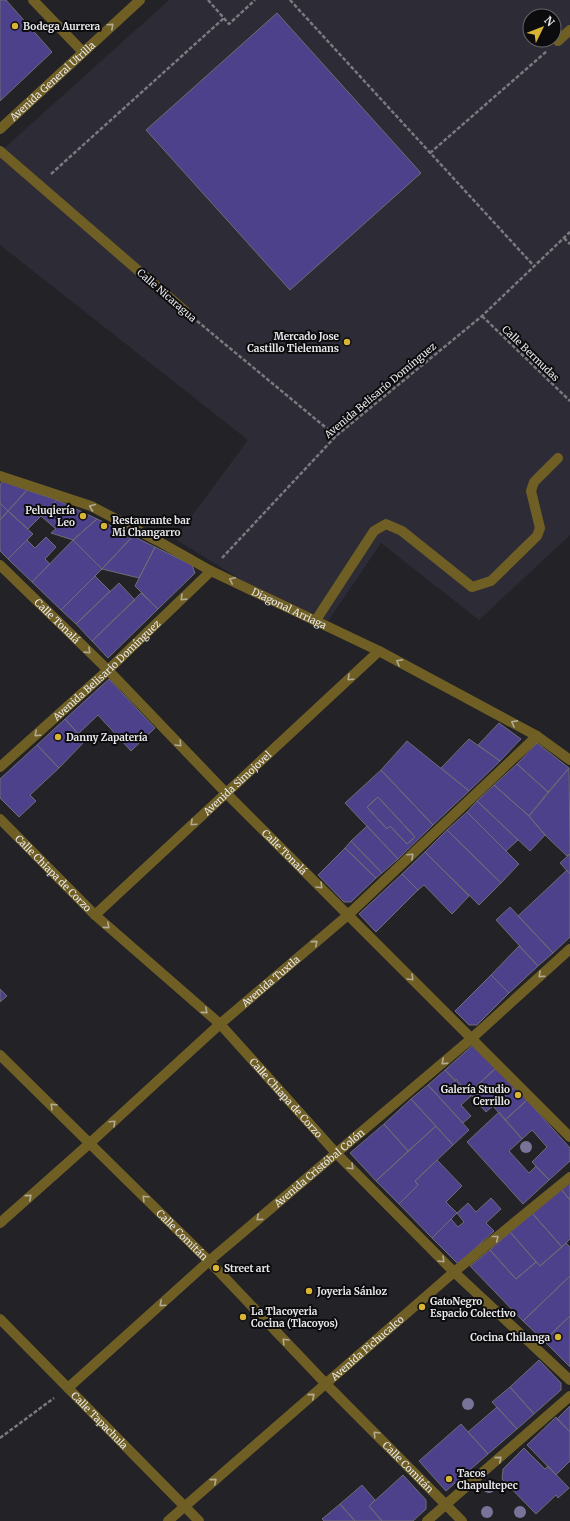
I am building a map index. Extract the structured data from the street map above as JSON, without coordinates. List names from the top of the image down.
{
  "streets": {
    "street": [
      "Avenida General Utrilla",
      "Calle Nicaragua",
      "Diagonal Arriaga",
      "Calle Tonalá",
      "Avenida Belisario Domínguez",
      "Avenida Simojovel",
      "Calle Chiapa de Corzo",
      "Avenida Tuxtla",
      "Avenida Cristóbal Colón",
      "Calle Comitán",
      "Avenida Pichucalco",
      "Calle Tapachula"
    ],
    "path": ["Calle Bermudas", "Avenida Belisarío Domínguez"]
  },
  "crossings": [
    ["Calle Nicaragua", "Avenida Belisarío Domínguez"],
    ["Calle Bermudas", "Avenida Belisarío Domínguez"],
    ["Avenida Belisarío Domínguez", "Diagonal Arriaga"],
    ["Avenida Belisarío Domínguez", "Avenida Belisario Domínguez"],
    ["Diagonal Arriaga", "Avenida Belisario Domínguez"],
    ["Diagonal Arriaga", "Avenida Simojovel"],
    ["Diagonal Arriaga", "Avenida Tuxtla"],
    ["Calle Tonalá", "Avenida Belisario Domínguez"],
    ["Calle Tonalá", "Avenida Simojovel"],
    ["Calle Tonalá", "Avenida Tuxtla"],
    ["Calle Tonalá", "Avenida Cristóbal Colón"],
    ["Avenida Simojovel", "Calle Chiapa de Corzo"],
    ["Calle Chiapa de Corzo", "Avenida Tuxtla"],
    ["Calle Chiapa de Corzo", "Avenida Cristóbal Colón"],
    ["Calle Chiapa de Corzo", "Avenida Pichucalco"],
    ["Avenida Tuxtla", "Calle Comitán"],
    ["Avenida Cristóbal Colón", "Calle Comitán"],
    ["Avenida Cristóbal Colón", "Calle Tapachula"],
    ["Calle Comitán", "Avenida Pichucalco"],
    ["Avenida Pichucalco", "Calle Tapachula"]
  ],
  "one_way": [
    "Avenida General Utrilla",
    "Diagonal Arriaga",
    "Calle Tonalá",
    "Avenida Belisario Domínguez",
    "Avenida Simojovel",
    "Calle Chiapa de Corzo",
    "Avenida Tuxtla",
    "Avenida Cristóbal Colón",
    "Calle Comitán",
    "Avenida Pichucalco"
  ],
  "places": [
    "Bodega Aurrera",
    "Mercado Jose Castillo Tielemans",
    "Peluqiería Leo",
    "Restaurante bar Mi Changarro",
    "Danny Zapatería",
    "Galería Studio Cerrillo",
    "Street art",
    "Joyeria Sánloz",
    "GatoNegro Espacio Colectivo",
    "La Tlacoyeria Cocina (Tlacoyos)",
    "Cocina Chilanga",
    "Tacos Chapultepec"
  ],
  "north": "top right"
}
